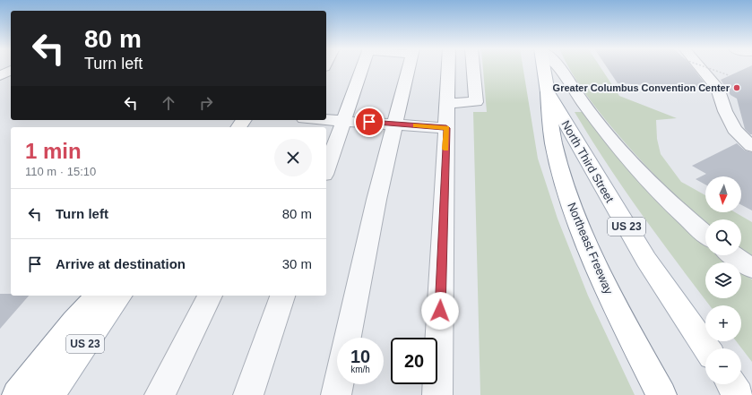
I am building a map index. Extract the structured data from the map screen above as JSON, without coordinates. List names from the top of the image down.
{
  "streets": {
    "main road": ["North Third Street", "US 23", "Northeast Freeway"]
  },
  "crossings": [
    ["North Third Street", "Northeast Freeway"]
  ],
  "places": ["Greater Columbus Convention Center"],
  "north": "bottom",
  "page": {
    "turn": ["80 m", "Turn left"],
    "heading": ["1 min", "110 m · 15:10"],
    "map_buttons": ["+", "−"],
    "list": [
      {
        "name": "Turn left",
        "value": "80 m"
      },
      {
        "name": "Arrive at destination",
        "value": "30 m"
      }
    ],
    "speed": "10 km/h",
    "limit": "20"
  }
}
